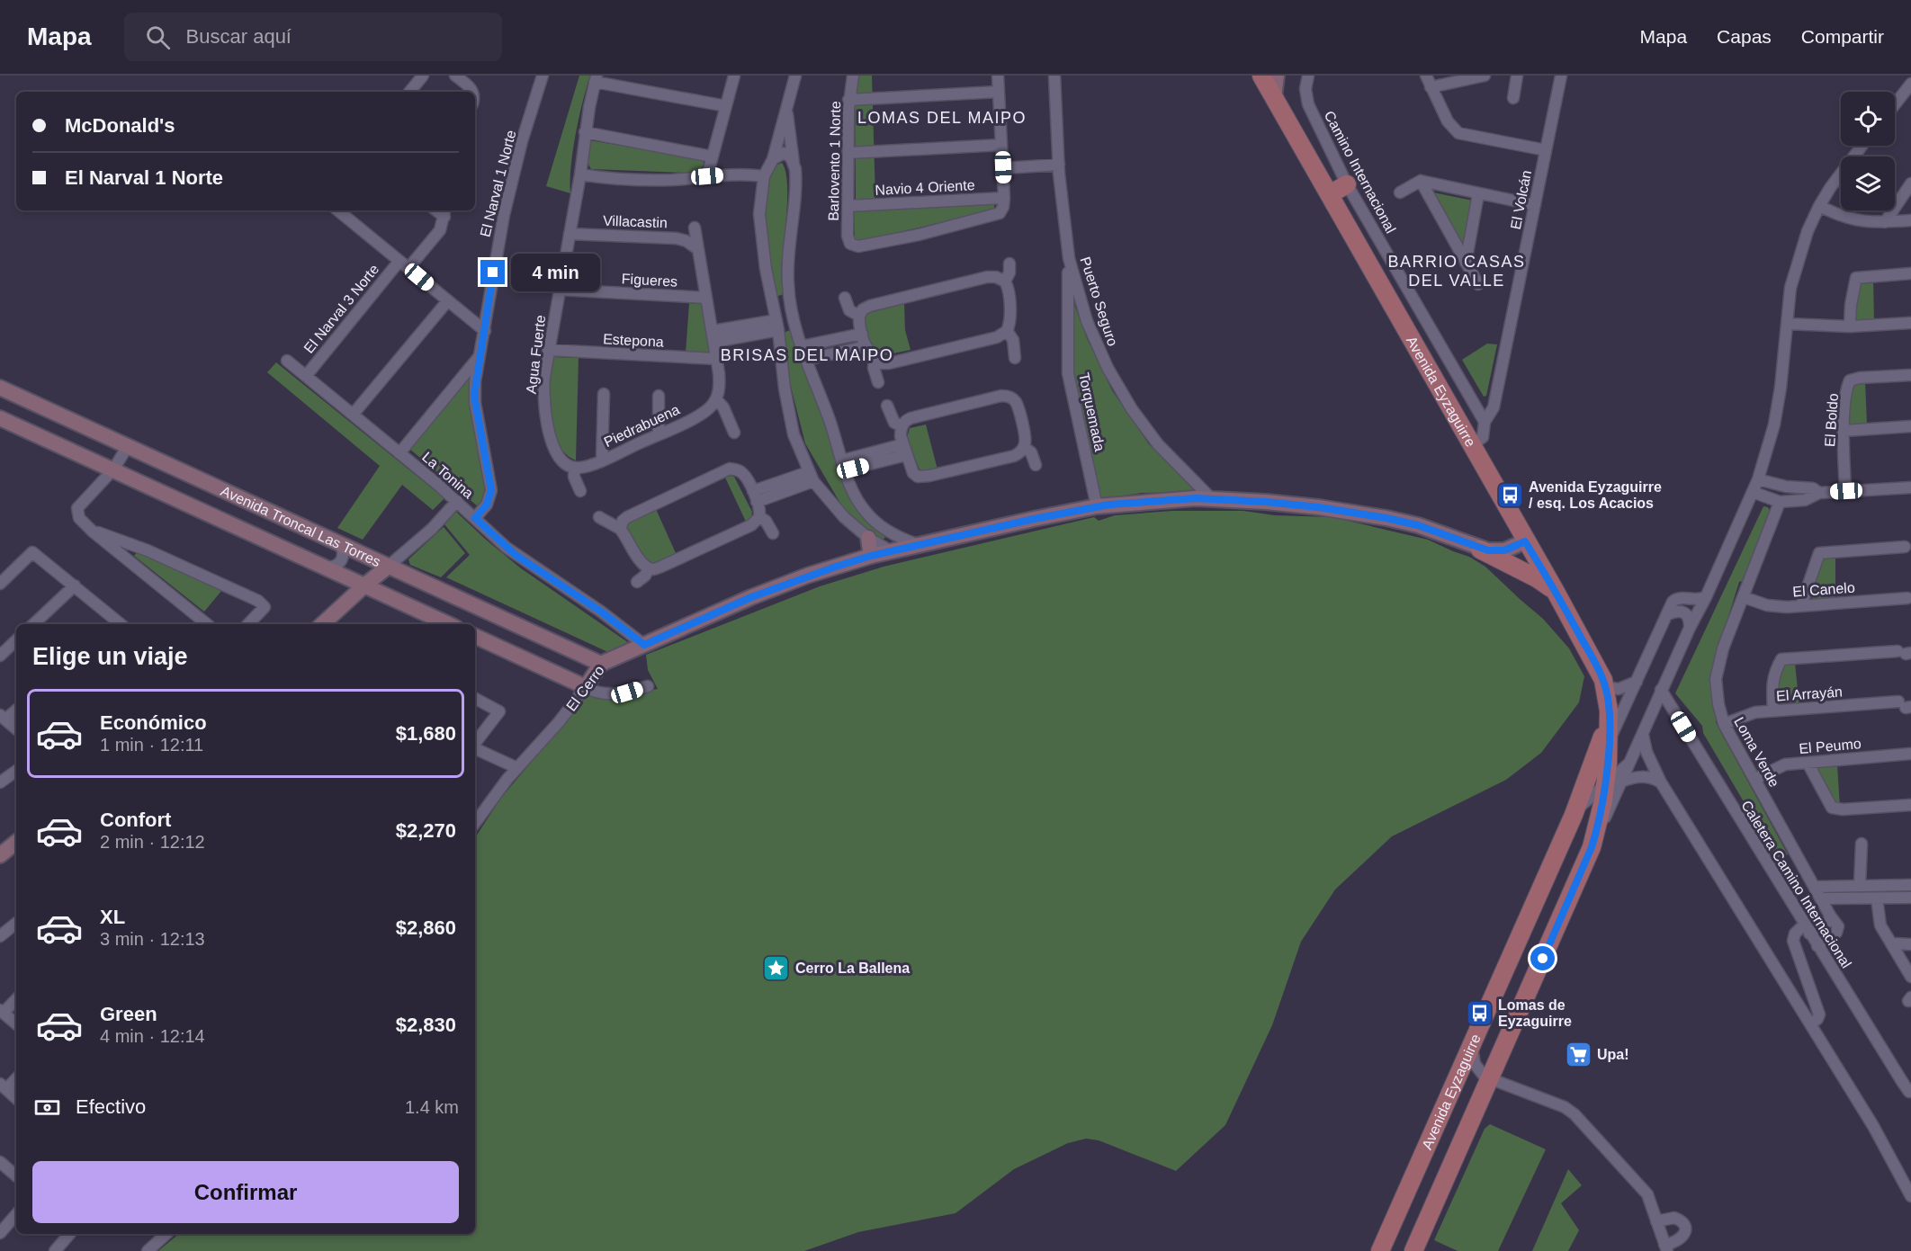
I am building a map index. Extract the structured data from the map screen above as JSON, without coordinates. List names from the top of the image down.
{
  "streets": {
    "main road": ["Avenida Eyzaguirre"],
    "street": [
      "Barlovento 1 Norte",
      "Camino Internacional",
      "El Narval 1 Norte",
      "Navio 4 Oriente",
      "El Volcán",
      "Villacastin",
      "Figueres",
      "Puerto Seguro",
      "El Narval 3 Norte",
      "Estepona",
      "Agua Fuerte",
      "Torquemada",
      "El Boldo",
      "Piedrabuena",
      "La Tonina",
      "Avenida Troncal Las Torres",
      "El Canelo",
      "El Cerro",
      "El Arrayán",
      "El Peumo",
      "Loma Verde",
      "Caletera Camino Internacional"
    ]
  },
  "crossings": [
    ["Barlovento 1 Norte", "Navio 4 Oriente"],
    ["Camino Internacional", "El Volcán"],
    ["El Narval 1 Norte", "La Tonina"],
    ["Villacastin", "Agua Fuerte"],
    ["Figueres", "Agua Fuerte"],
    ["Puerto Seguro", "Torquemada"],
    ["Puerto Seguro", "El Cerro"],
    ["El Narval 3 Norte", "La Tonina"],
    ["Estepona", "Agua Fuerte"],
    ["Agua Fuerte", "Piedrabuena"],
    ["Avenida Eyzaguirre", "El Cerro"],
    ["Avenida Eyzaguirre", "Caletera Camino Internacional"],
    ["Torquemada", "El Cerro"],
    ["La Tonina", "El Cerro"],
    ["Avenida Troncal Las Torres", "El Cerro"],
    ["El Canelo", "Loma Verde"],
    ["El Arrayán", "Loma Verde"],
    ["El Peumo", "Loma Verde"],
    ["Loma Verde", "Caletera Camino Internacional"]
  ],
  "districts": ["LOMAS DEL MAIPO", "BARRIO CASAS DEL VALLE", "BRISAS DEL MAIPO"],
  "places": {
    "bus stop": ["Avenida Eyzaguirre / esq. Los Acacios", "Lomas de Eyzaguirre"],
    "place": ["Cerro La Ballena"],
    "supermarket": ["Upa!"]
  },
  "page": {
    "header": "Mapa",
    "search": "Buscar aquí",
    "nav": ["Mapa", "Capas", "Compartir"],
    "banner": ["McDonald's", "El Narval 1 Norte"],
    "bubble": "4 min",
    "heading": "Elige un viaje",
    "list": [
      {
        "name": "Económico",
        "note": "1 min · 12:11",
        "value": "$1,680"
      },
      {
        "name": "Confort",
        "note": "2 min · 12:12",
        "value": "$2,270"
      },
      {
        "name": "XL",
        "note": "3 min · 12:13",
        "value": "$2,860"
      },
      {
        "name": "Green",
        "note": "4 min · 12:14",
        "value": "$2,830"
      }
    ],
    "pay": ["Efectivo", "1.4 km"],
    "buttons": "Confirmar"
  }
}
